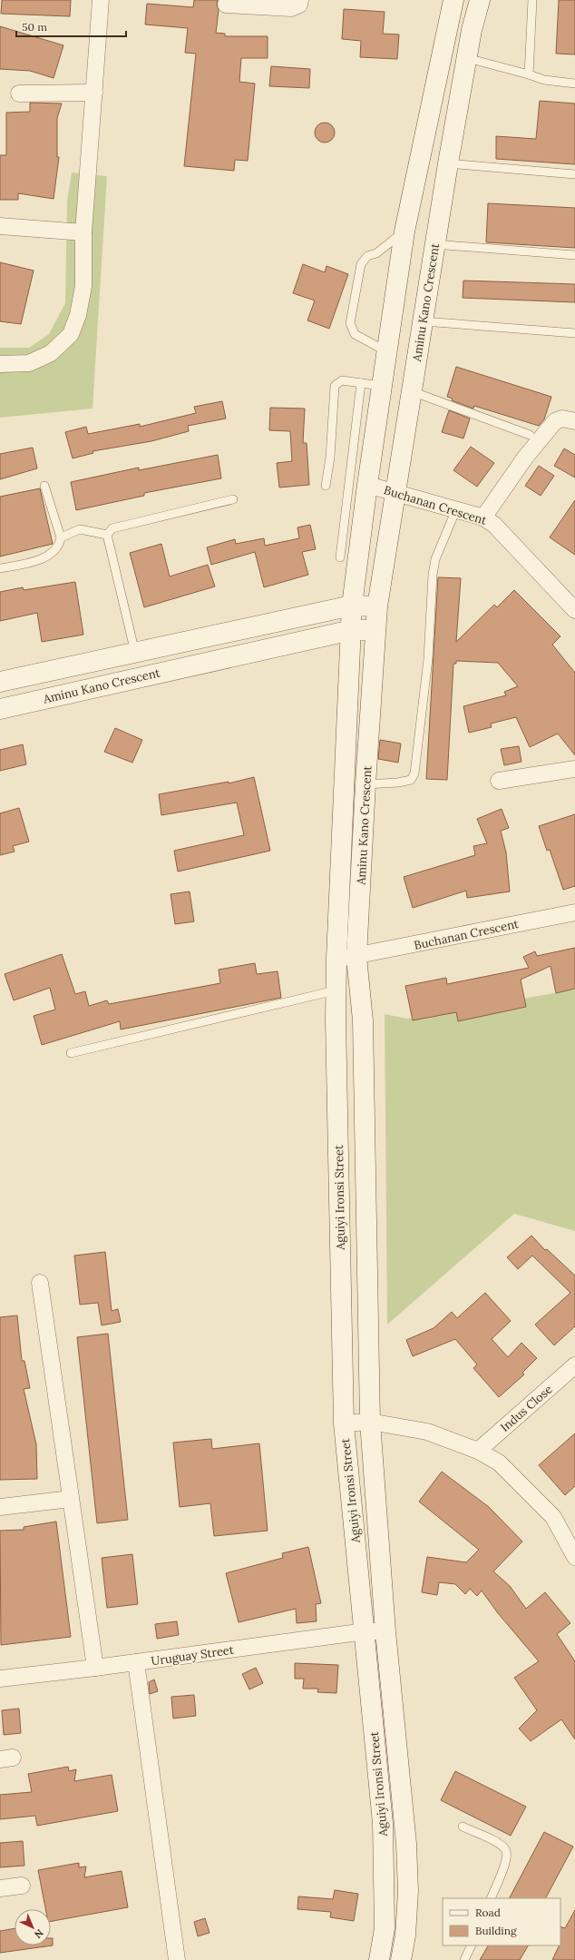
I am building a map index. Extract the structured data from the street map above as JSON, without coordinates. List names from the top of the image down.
{
  "streets": {
    "main road": ["Aminu Kano Crescent", "Aguiyi Ironsi Street"],
    "street": ["Buchanan Crescent", "Indus Close", "Uruguay Street"]
  },
  "crossings": [
    ["Aminu Kano Crescent", "Buchanan Crescent"],
    ["Aminu Kano Crescent", "Aguiyi Ironsi Street"],
    ["Aguiyi Ironsi Street", "Uruguay Street"]
  ],
  "legend": ["Road", "Building"],
  "scale_bar": "50 m",
  "north": "bottom right"
}
